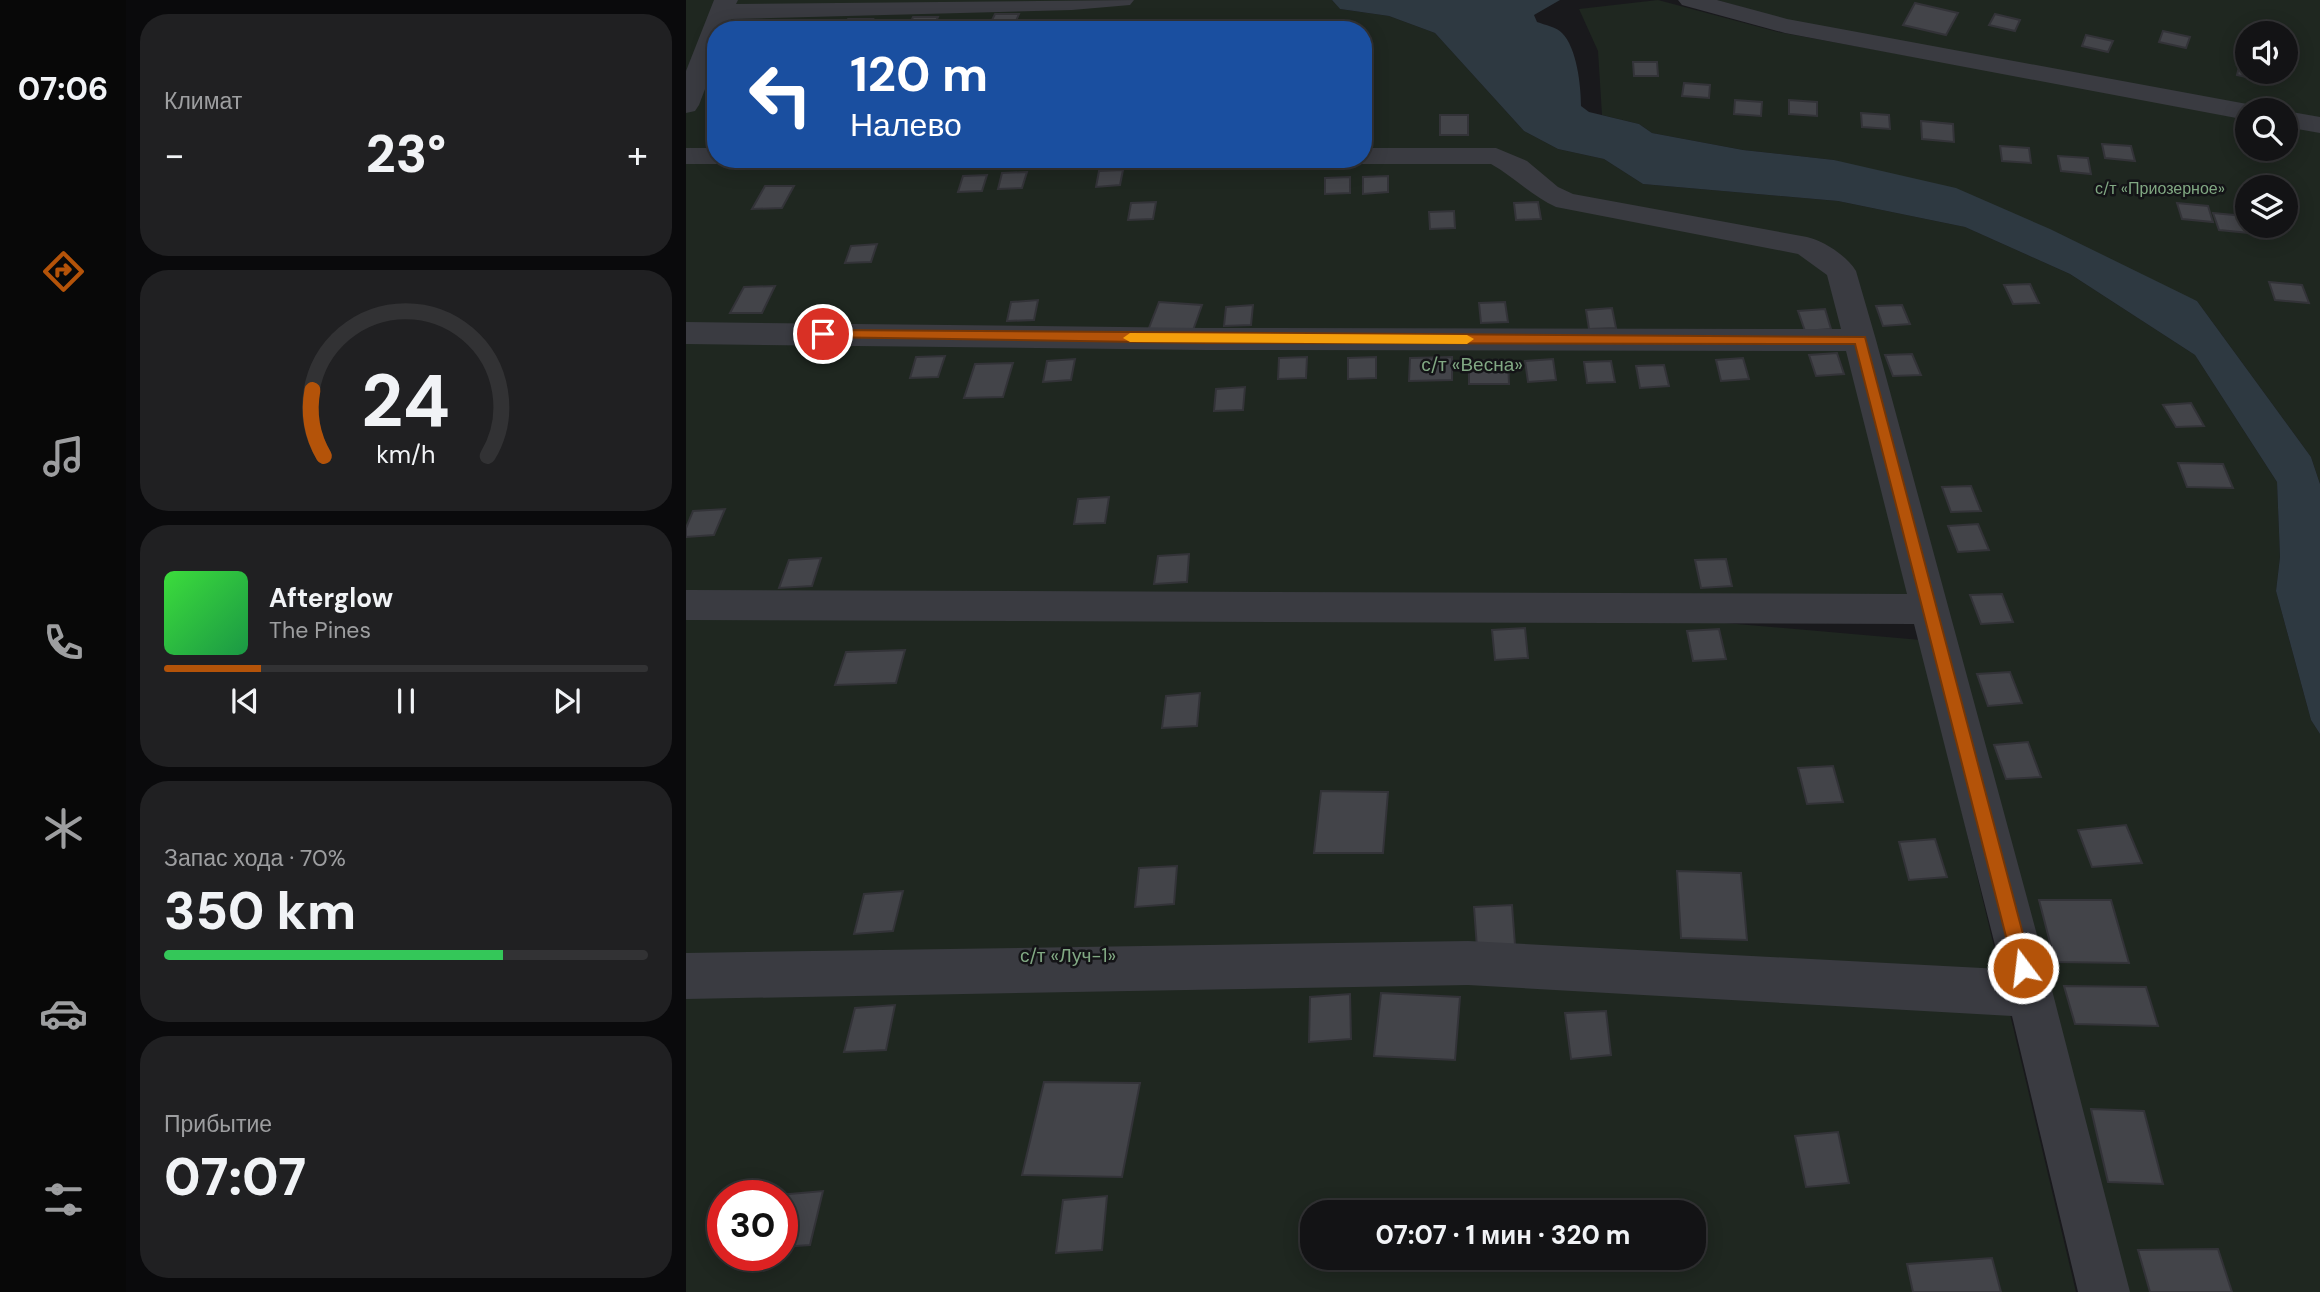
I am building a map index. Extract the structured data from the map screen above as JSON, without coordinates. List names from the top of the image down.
{
  "parks": ["с/т «Приозерное»", "с/т «Весна»", "с/т «Луч-1»"],
  "page": {
    "tabs": "07:06",
    "tile": [
      "Климат",
      ["Запас хода · 70%", "350 km"],
      ["Прибытие", "07:07"]
    ],
    "turn": ["120 m", "Налево"],
    "heat": ["−", "23°", "+"],
    "song": ["Afterglow", "The Pines"],
    "limit": "30",
    "trip": "07:07 · 1 мин · 320 m",
    "gauge": ["24", "km/h"]
  }
}
